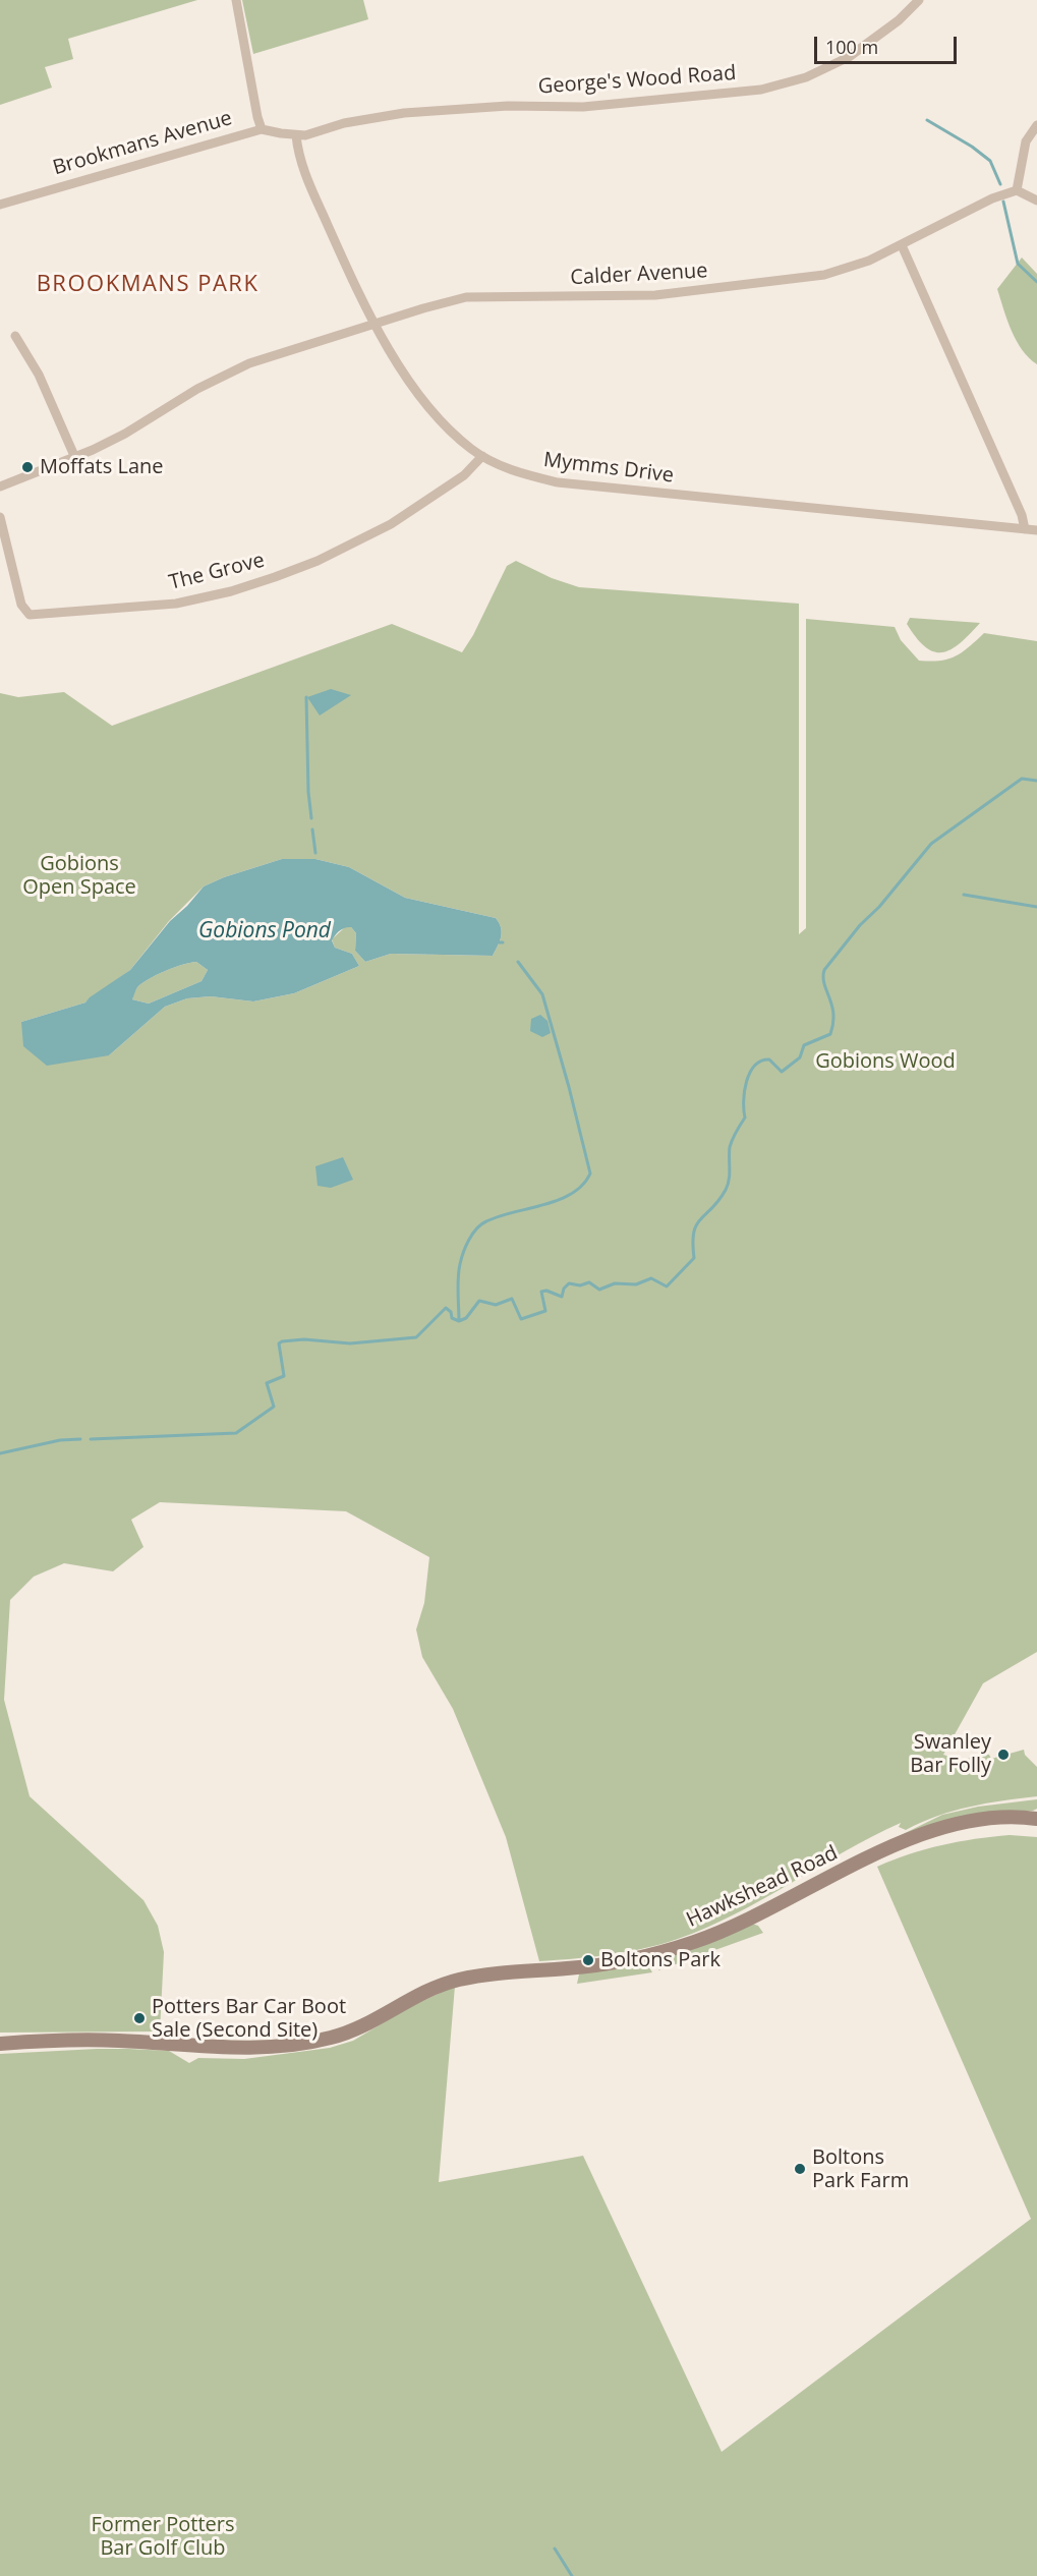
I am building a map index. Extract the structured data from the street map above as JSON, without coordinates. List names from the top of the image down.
{
  "streets": {
    "street": [
      "George's Wood Road",
      "Brookmans Avenue",
      "Calder Avenue",
      "Mymms Drive",
      "The Grove",
      "Hawkshead Road"
    ]
  },
  "crossings": [
    ["George's Wood Road", "Brookmans Avenue"],
    ["George's Wood Road", "Mymms Drive"],
    ["Brookmans Avenue", "Mymms Drive"],
    ["Calder Avenue", "Mymms Drive"],
    ["Mymms Drive", "The Grove"]
  ],
  "districts": ["BROOKMANS PARK"],
  "water": ["Gobions Pond"],
  "parks": ["Gobions Open Space", "Gobions Wood", "Former Potters Bar Golf Club"],
  "places": [
    "Moffats Lane",
    "Swanley Bar Folly",
    "Boltons Park",
    "Potters Bar Car Boot Sale (Second Site)",
    "Boltons Park Farm"
  ],
  "scale_bar": "100 m"
}
